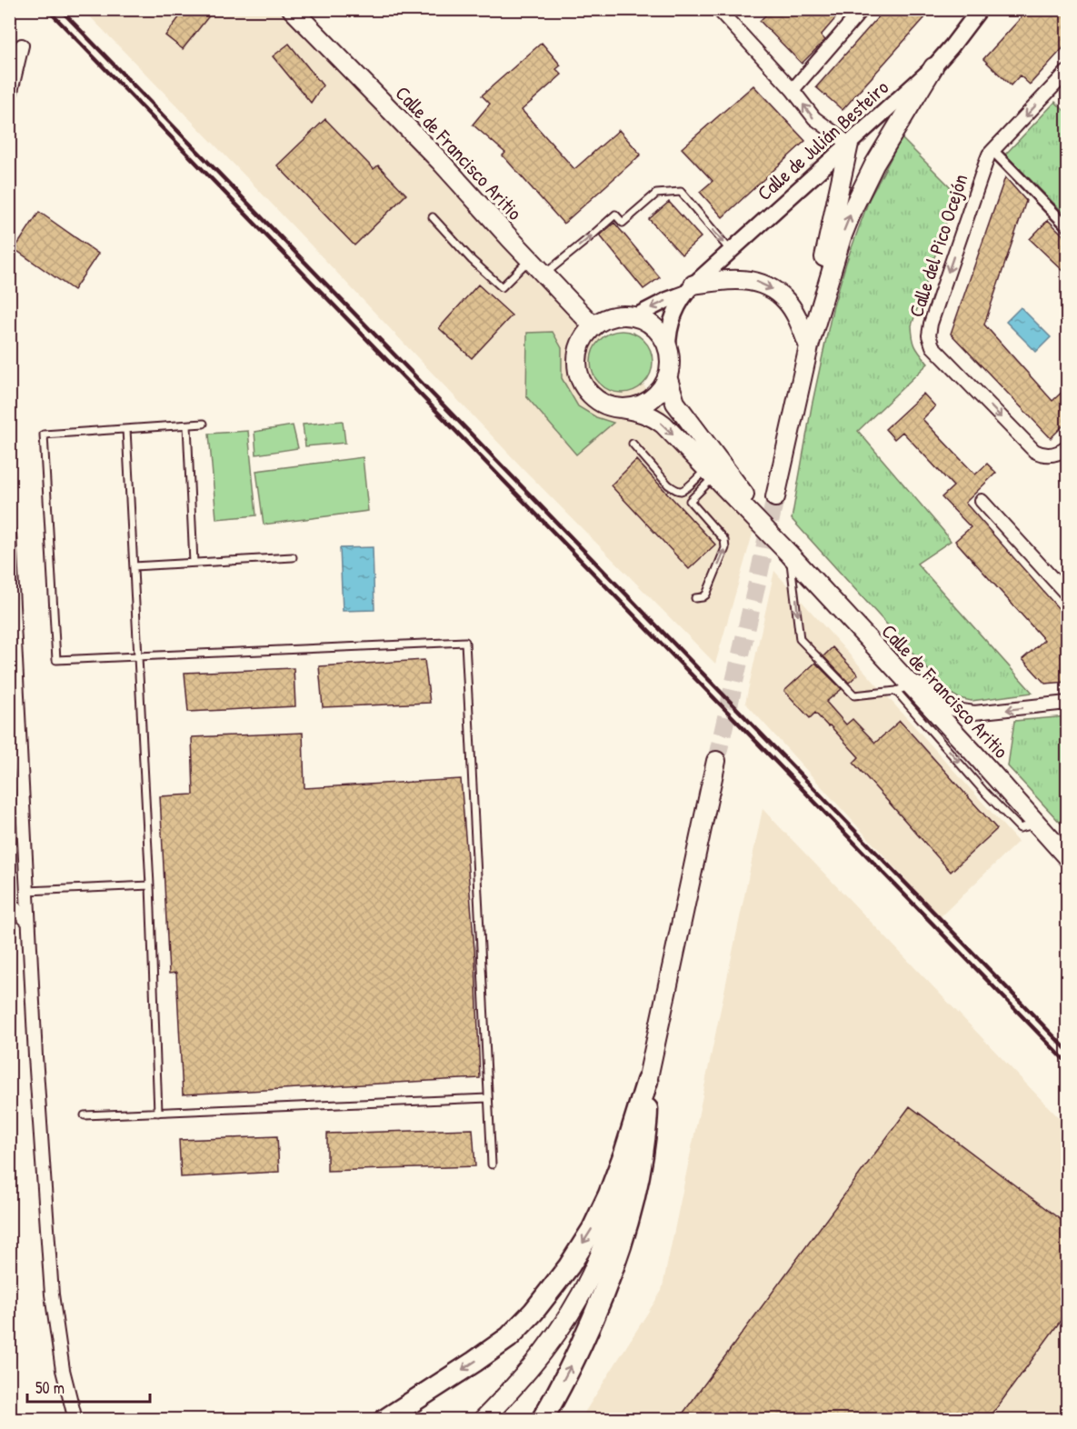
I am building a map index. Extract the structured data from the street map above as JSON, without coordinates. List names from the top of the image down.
{
  "streets": {
    "main road": ["Calle de Francisco Aritio"],
    "street": ["Calle de Julián Besteiro", "Calle del Pico Ocejón"]
  },
  "crossings": [
    ["Calle de Julián Besteiro", "Calle de Francisco Aritio"]
  ],
  "scale_bar": "50 m"
}
